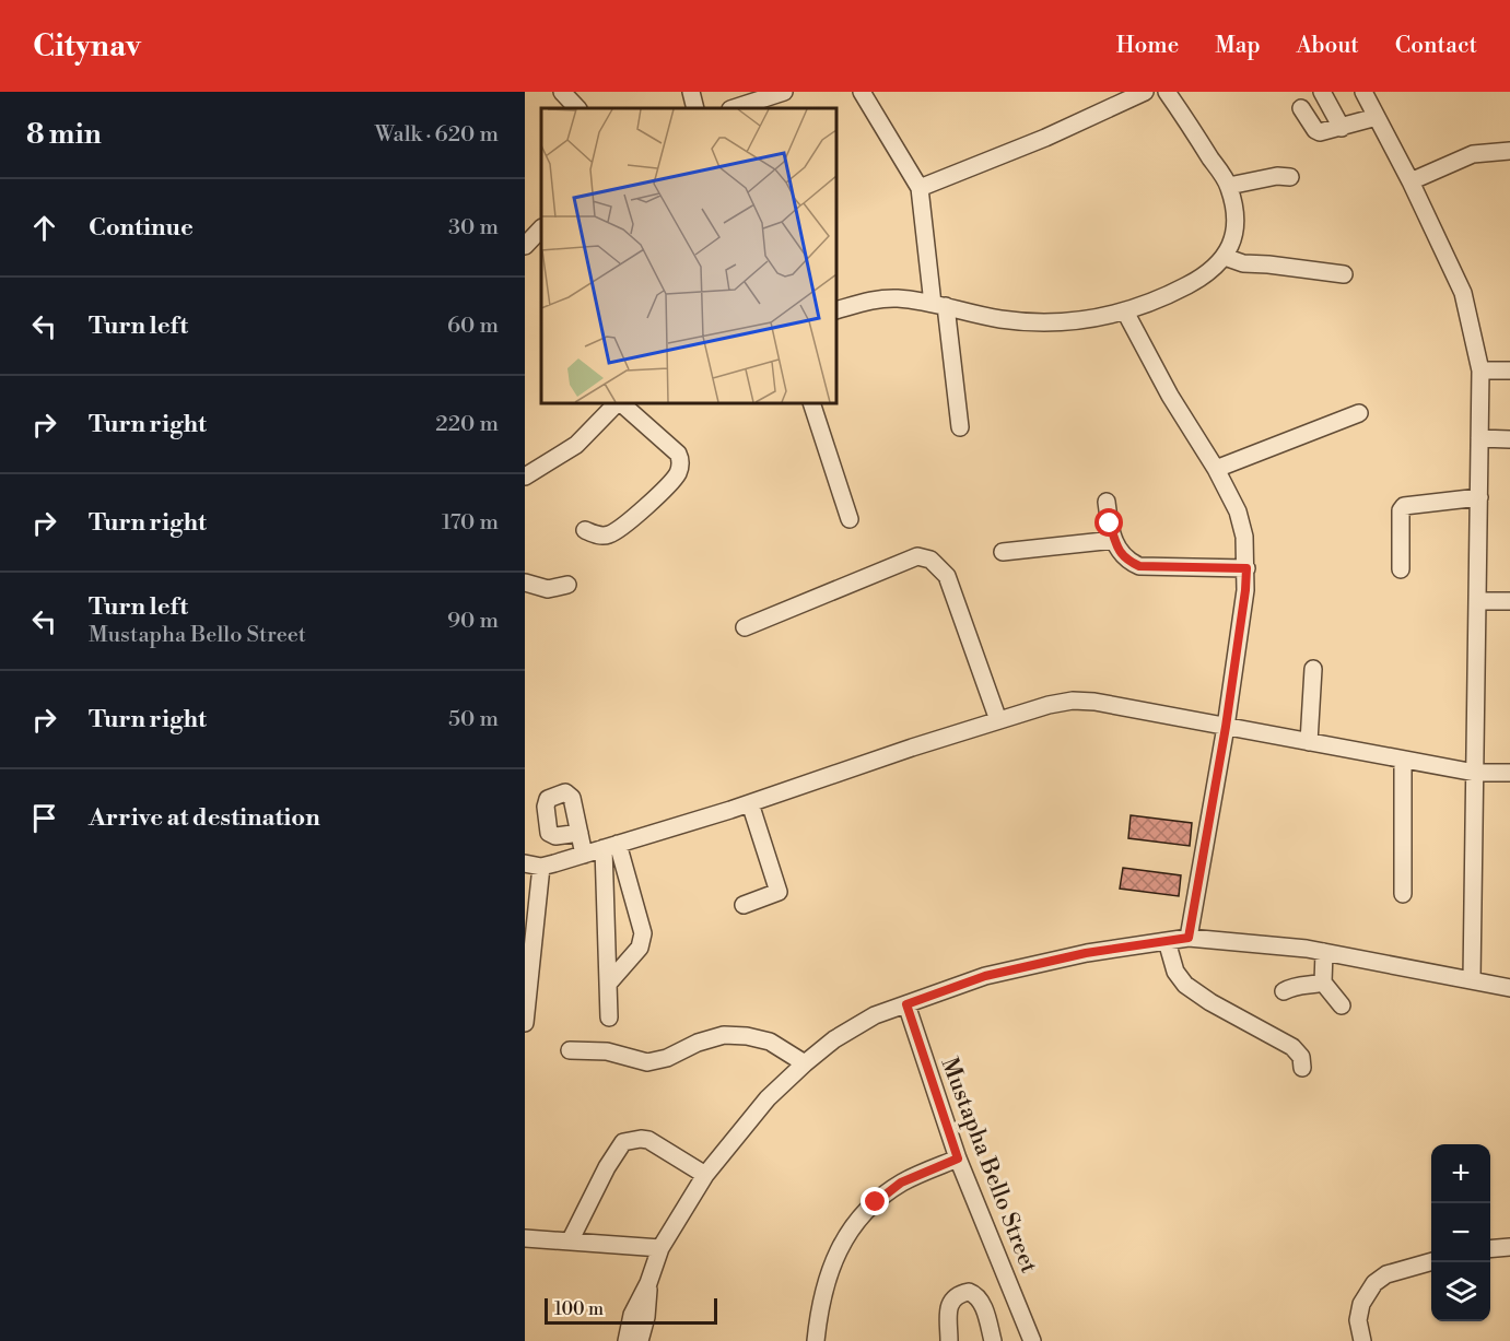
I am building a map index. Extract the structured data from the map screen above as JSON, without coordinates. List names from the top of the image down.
{
  "streets": {
    "street": ["Mustapha Bello Street"]
  },
  "scale_bar": "100 m",
  "page": {
    "header": "Citynav",
    "nav": [
      "Home",
      "Map",
      "About",
      "Contact"
    ],
    "heading": ["8 min", "Walk · 620 m"],
    "list": [
      ["Continue", "30 m"],
      ["Turn left", "60 m"],
      ["Turn right", "220 m"],
      ["Turn right", "170 m"],
      ["Turn left", "Mustapha Bello Street", "90 m"],
      ["Turn right", "50 m"],
      "Arrive at destination"
    ],
    "map_buttons": ["+", "−"],
    "scale": "100 m"
  }
}
